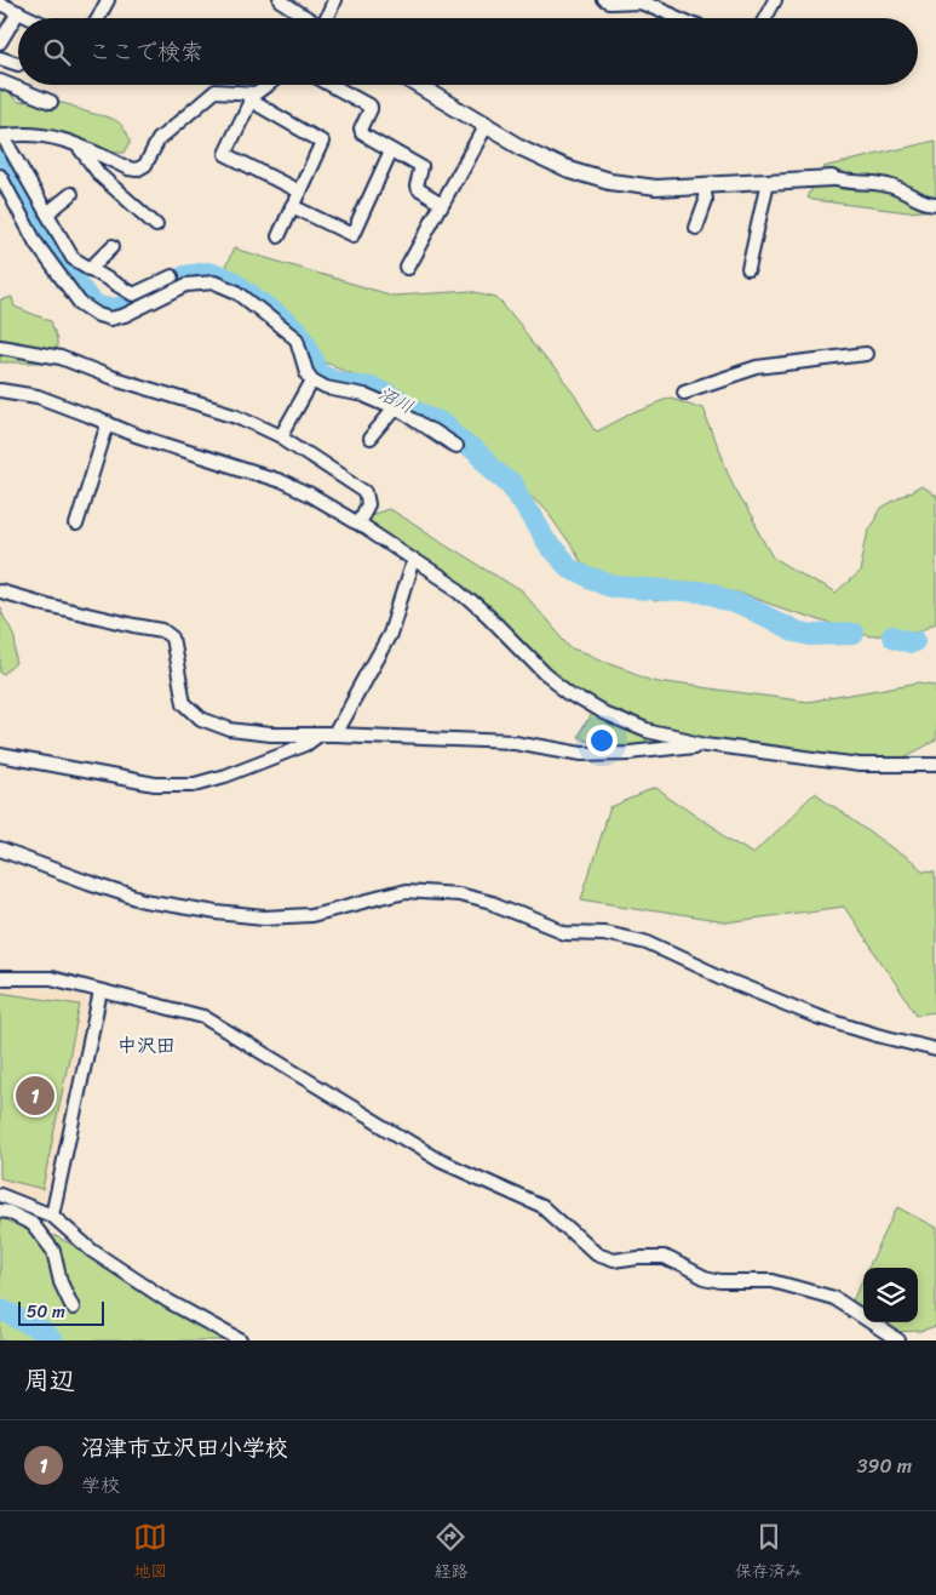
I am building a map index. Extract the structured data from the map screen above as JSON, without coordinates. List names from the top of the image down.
{
  "districts": ["中沢田"],
  "water": ["沼川"],
  "scale_bar": "50 m",
  "page": {
    "search": "ここで検索",
    "pins": "1",
    "scale": "50 m",
    "heading": "周辺",
    "list": [
      {
        "mark": "1",
        "name": "沼津市立沢田小学校",
        "note": "学校",
        "value": "390 m"
      }
    ],
    "nav": ["地図", "経路", "保存済み"]
  }
}
